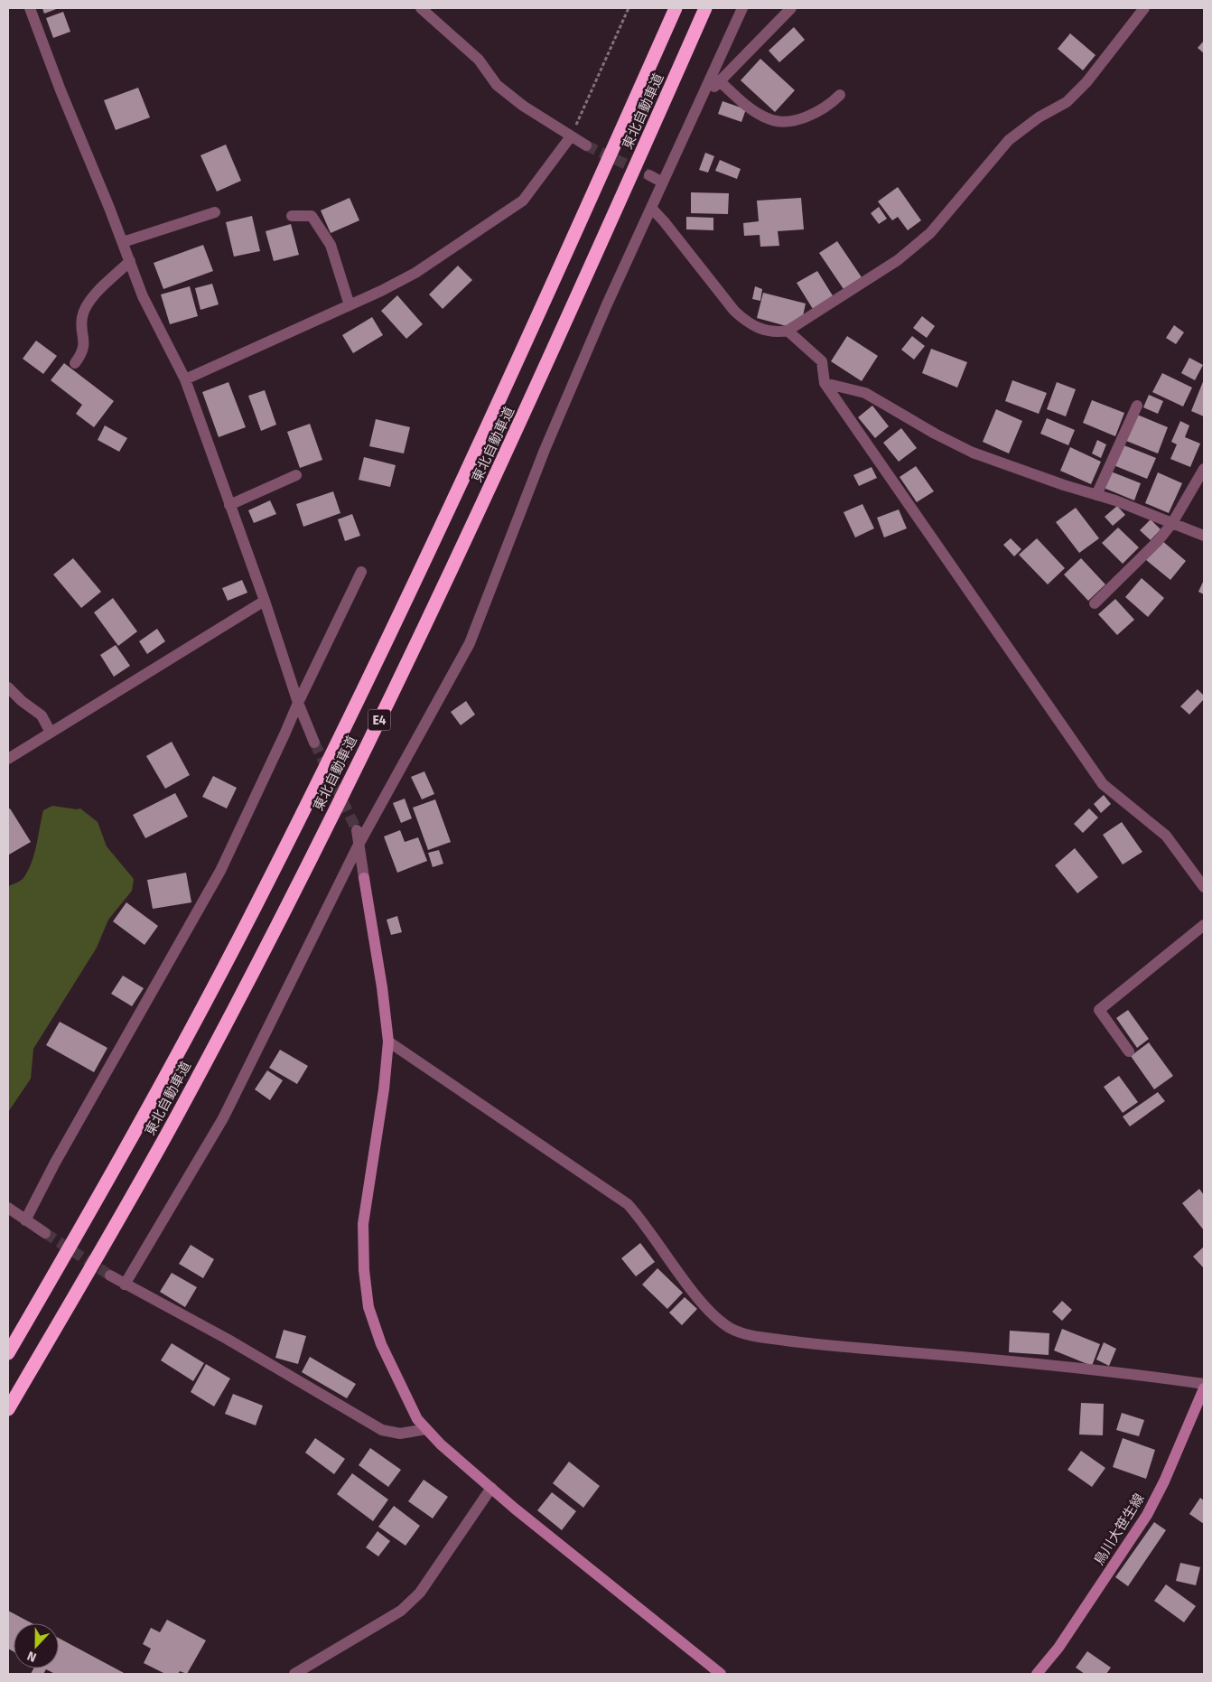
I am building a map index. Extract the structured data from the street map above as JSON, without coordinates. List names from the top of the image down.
{
  "streets": {
    "highway": ["東北自動車道", "E4"],
    "street": ["鳥川大笹生線"]
  },
  "north": "bottom"
}
